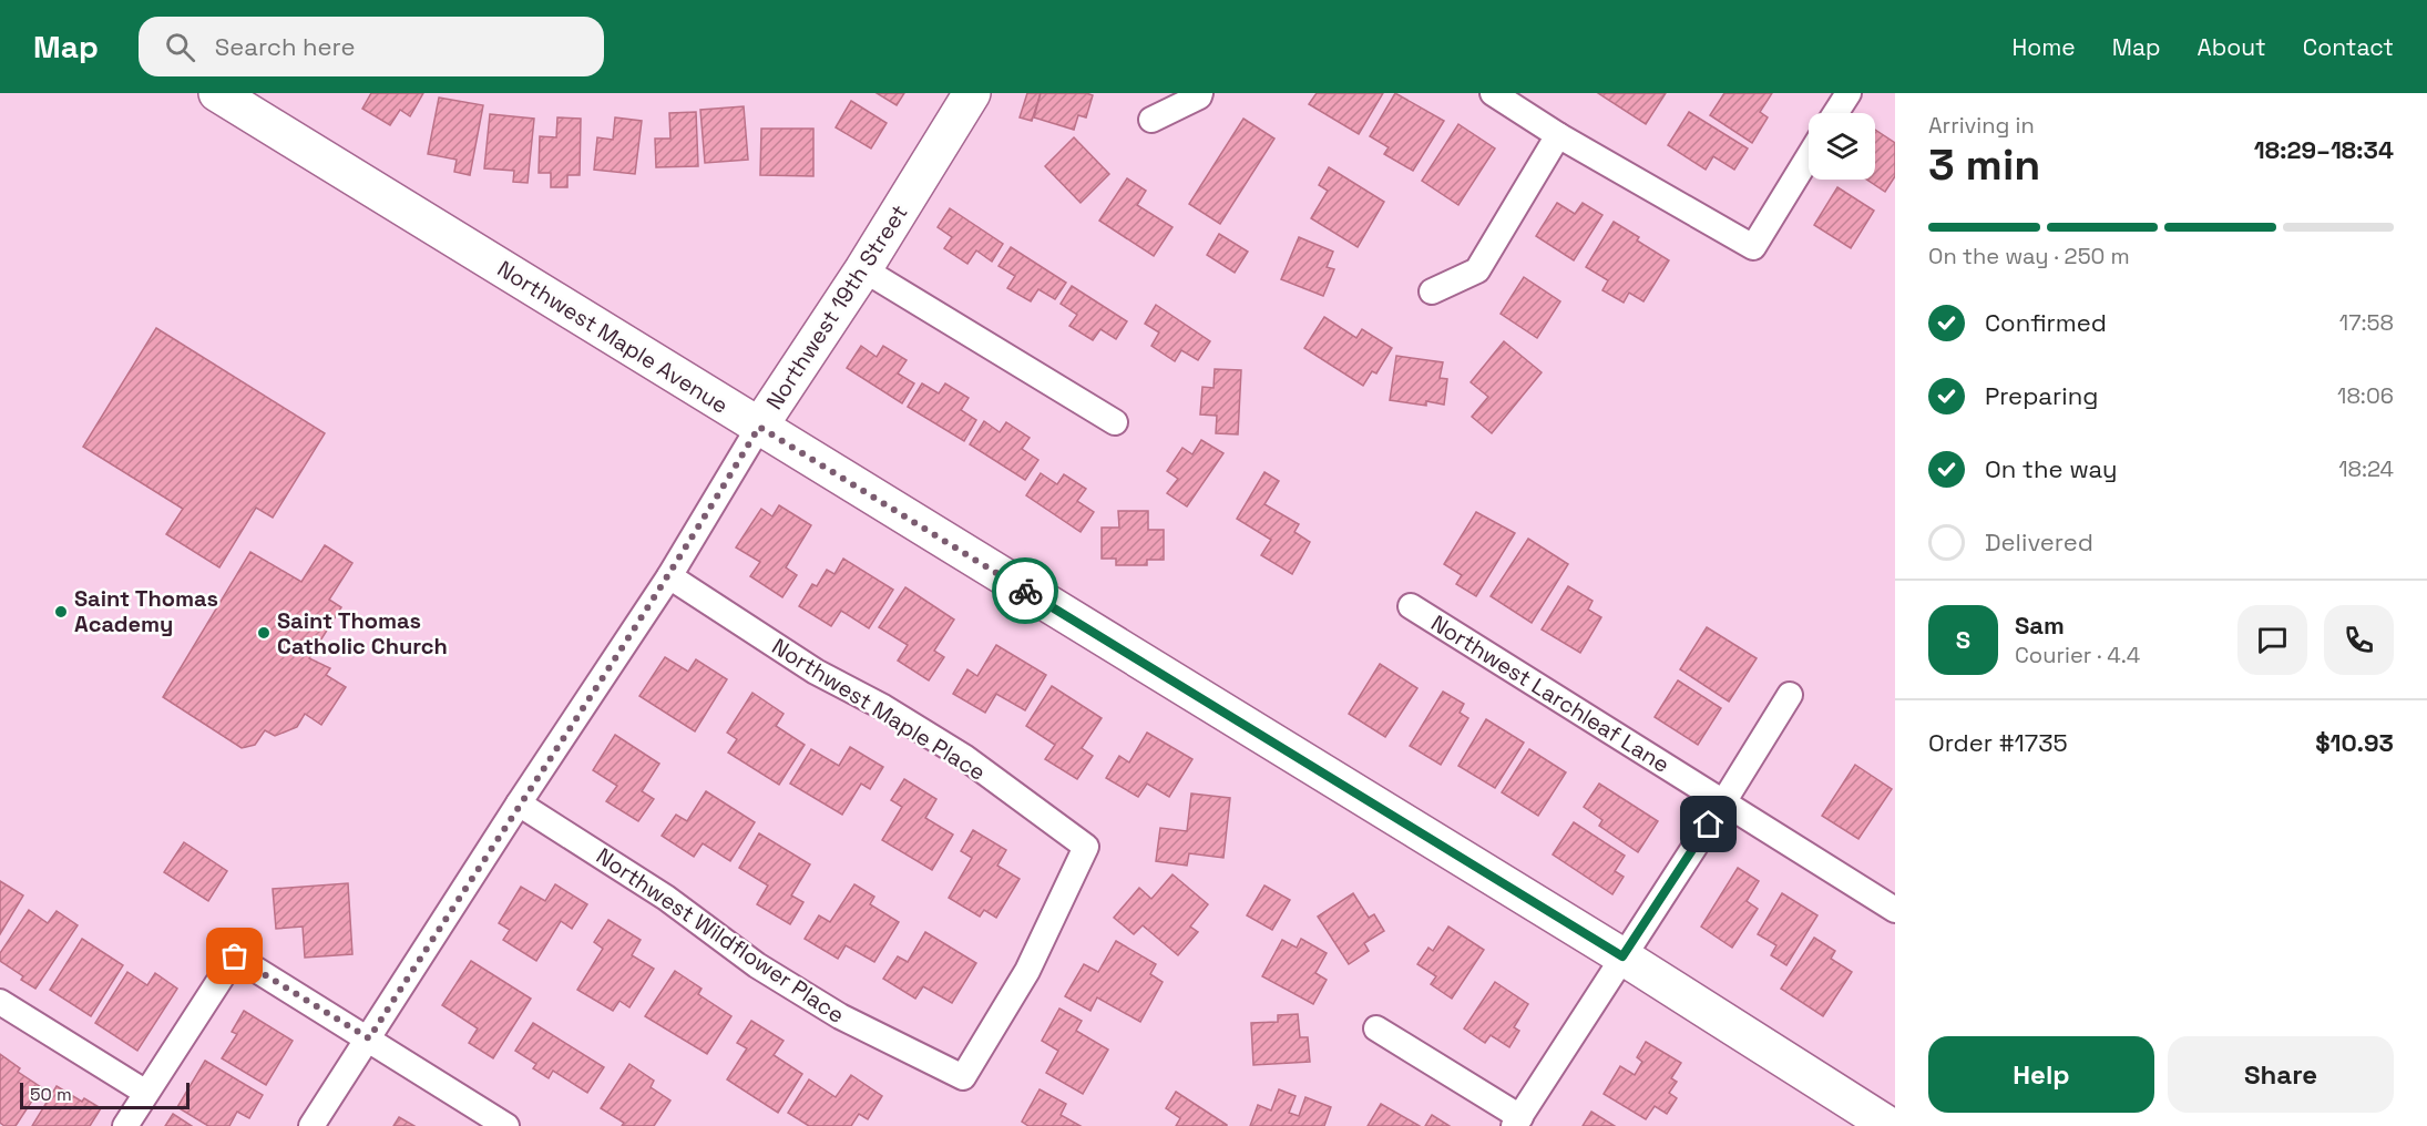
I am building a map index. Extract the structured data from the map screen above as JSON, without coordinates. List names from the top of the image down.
{
  "streets": {
    "street": [
      "Northwest 19th Street",
      "Northwest Maple Avenue",
      "Northwest Larchleaf Lane",
      "Northwest Maple Place",
      "Northwest Wildflower Place"
    ]
  },
  "crossings": [
    ["Northwest 19th Street", "Northwest Maple Avenue"],
    ["Northwest 19th Street", "Northwest Maple Place"],
    ["Northwest 19th Street", "Northwest Wildflower Place"],
    ["Northwest Maple Place", "Northwest Wildflower Place"]
  ],
  "places": ["Saint Thomas Academy", "Saint Thomas Catholic Church"],
  "scale_bar": "50 m",
  "page": {
    "header": "Map",
    "search": "Search here",
    "nav": [
      "Home",
      "Map",
      "About",
      "Contact"
    ],
    "heading": ["3 min", "Arriving in", "18:29–18:34"],
    "panel": [
      "Sam",
      "Courier · 4.4",
      "Order #1735",
      "$10.93"
    ],
    "bar": "On the way · 250 m",
    "list": [
      ["Confirmed", "17:58"],
      ["Preparing", "18:06"],
      ["On the way", "18:24"],
      "Delivered"
    ],
    "round": "S",
    "buttons": ["Help", "Share"],
    "scale": "50 m"
  }
}
